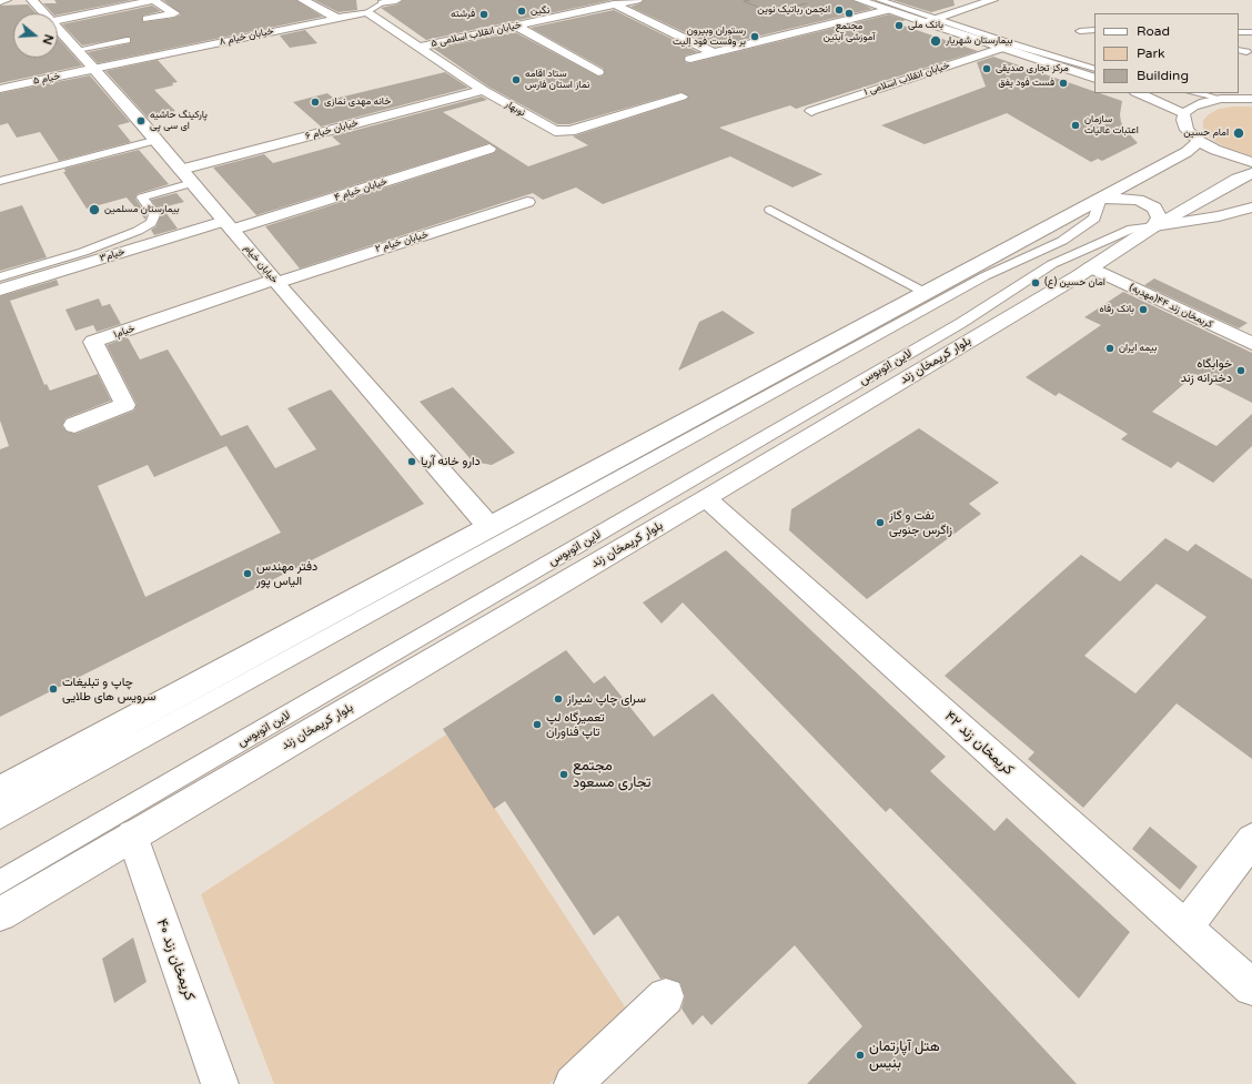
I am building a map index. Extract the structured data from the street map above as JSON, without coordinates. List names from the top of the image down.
{
  "streets": {
    "street": [
      "خیابان انقلاب اسلامی ۵",
      "خیابان خیام ۸",
      "۵ خیام",
      "خیابان انقلاب اسلامی ۱",
      "نوبهار",
      "خیابان خیام ۶",
      "خیابان خیام ۴",
      "خیابان خیام ۲",
      "خیام۳",
      "خیابان خیام",
      "کریمخان زند ۴۴(مهدیه)",
      "۱خیام",
      "بلوار کریمخان زند",
      "کریمخان زند ۴۲",
      "کریمخان زند ۴۰"
    ],
    "lane": ["لاین اتوبوس"]
  },
  "crossings": [
    ["خیابان انقلاب اسلامی ۵", "نوبهار"],
    ["خیابان خیام ۸", "۵ خیام"],
    ["خیابان خیام ۸", "نوبهار"],
    ["خیابان خیام ۸", "خیابان خیام"],
    ["۵ خیام", "خیابان خیام"],
    ["نوبهار", "خیابان خیام ۶"],
    ["خیابان خیام ۶", "خیابان خیام"],
    ["خیابان خیام ۴", "خیام۳"],
    ["خیابان خیام ۴", "خیابان خیام"],
    ["خیابان خیام ۲", "خیابان خیام"],
    ["خیابان خیام ۲", "۱خیام"],
    ["خیام۳", "خیابان خیام"],
    ["خیابان خیام", "۱خیام"],
    ["کریمخان زند ۴۴(مهدیه)", "بلوار کریمخان زند"],
    ["بلوار کریمخان زند", "لاین اتوبوس"],
    ["بلوار کریمخان زند", "کریمخان زند ۴۲"],
    ["بلوار کریمخان زند", "کریمخان زند ۴۰"]
  ],
  "places": [
    "انجمن رباتیک نوين",
    "نگین",
    "مجتمع آموزشی آبتین",
    "فرشته",
    "بانک ملی",
    "رستوران وبیرون بر وفست فود اِلیت",
    "بیمارستان شهریار",
    "مرکز تجاری صدیقی",
    "ستاد اقامه نماز استان فارس",
    "فست فود یفق",
    "خانه مهدی نمازی",
    "پارکینگ حاشیه ای سی پی",
    "سازمان اعتبات عالیات",
    "امام حسین",
    "بیمارستان مسلمین",
    "امان حسین (ع)",
    "بانک رفاه",
    "بیمه ایران",
    "خوابگاه دخترانه زند",
    "دارو خانه آریا",
    "نفت و گاز زاگرس جنوبی",
    "دفتر مهندس الیاس پور",
    "چاپ و تبلیغات سرویس های طلایی",
    "سرای چاپ شیراز",
    "تعمیرگاه لپ تاپ فناوران",
    "مجتمع تجاری مسعود",
    "هتل آپارتمان بنیس"
  ],
  "legend": ["Road", "Park", "Building"],
  "north": "right"
}
